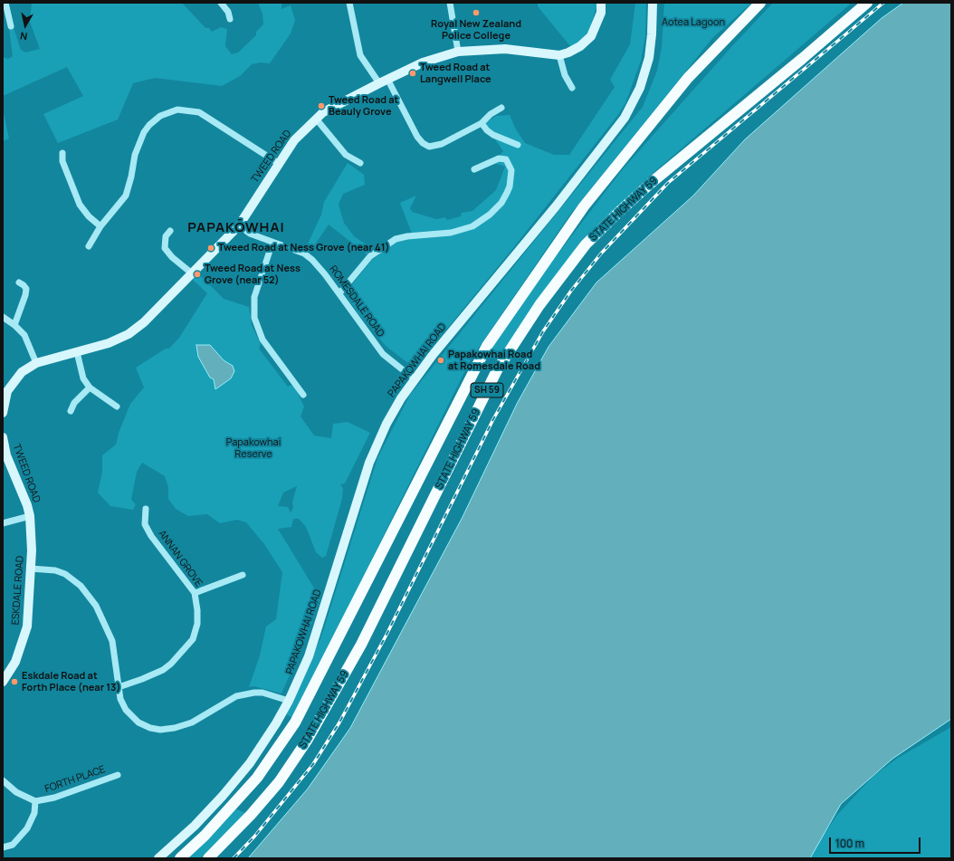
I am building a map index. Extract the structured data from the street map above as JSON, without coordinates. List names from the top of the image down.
{
  "streets": {
    "main road": ["STATE HIGHWAY 59", "SH 59"],
    "street": [
      "TWEED ROAD",
      "ROMESDALE ROAD",
      "PAPAKOWHAI ROAD",
      "ANNAN GROVE",
      "ESKDALE ROAD",
      "FORTH PLACE"
    ]
  },
  "crossings": [
    ["TWEED ROAD", "ROMESDALE ROAD"],
    ["TWEED ROAD", "ESKDALE ROAD"],
    ["ROMESDALE ROAD", "PAPAKOWHAI ROAD"]
  ],
  "districts": ["PAPAKŌWHAI"],
  "parks": ["Aotea Lagoon", "Papakowhai Reserve"],
  "places": [
    "Royal New Zealand Police College",
    "Tweed Road at Langwell Place",
    "Tweed Road at Beauly Grove",
    "Tweed Road at Ness Grove (near 41)",
    "Tweed Road at Ness Grove (near 52)",
    "Papakowhai Road at Romesdale Road",
    "Eskdale Road at Forth Place (near 13)"
  ],
  "scale_bar": "100 m",
  "north": "bottom"
}
